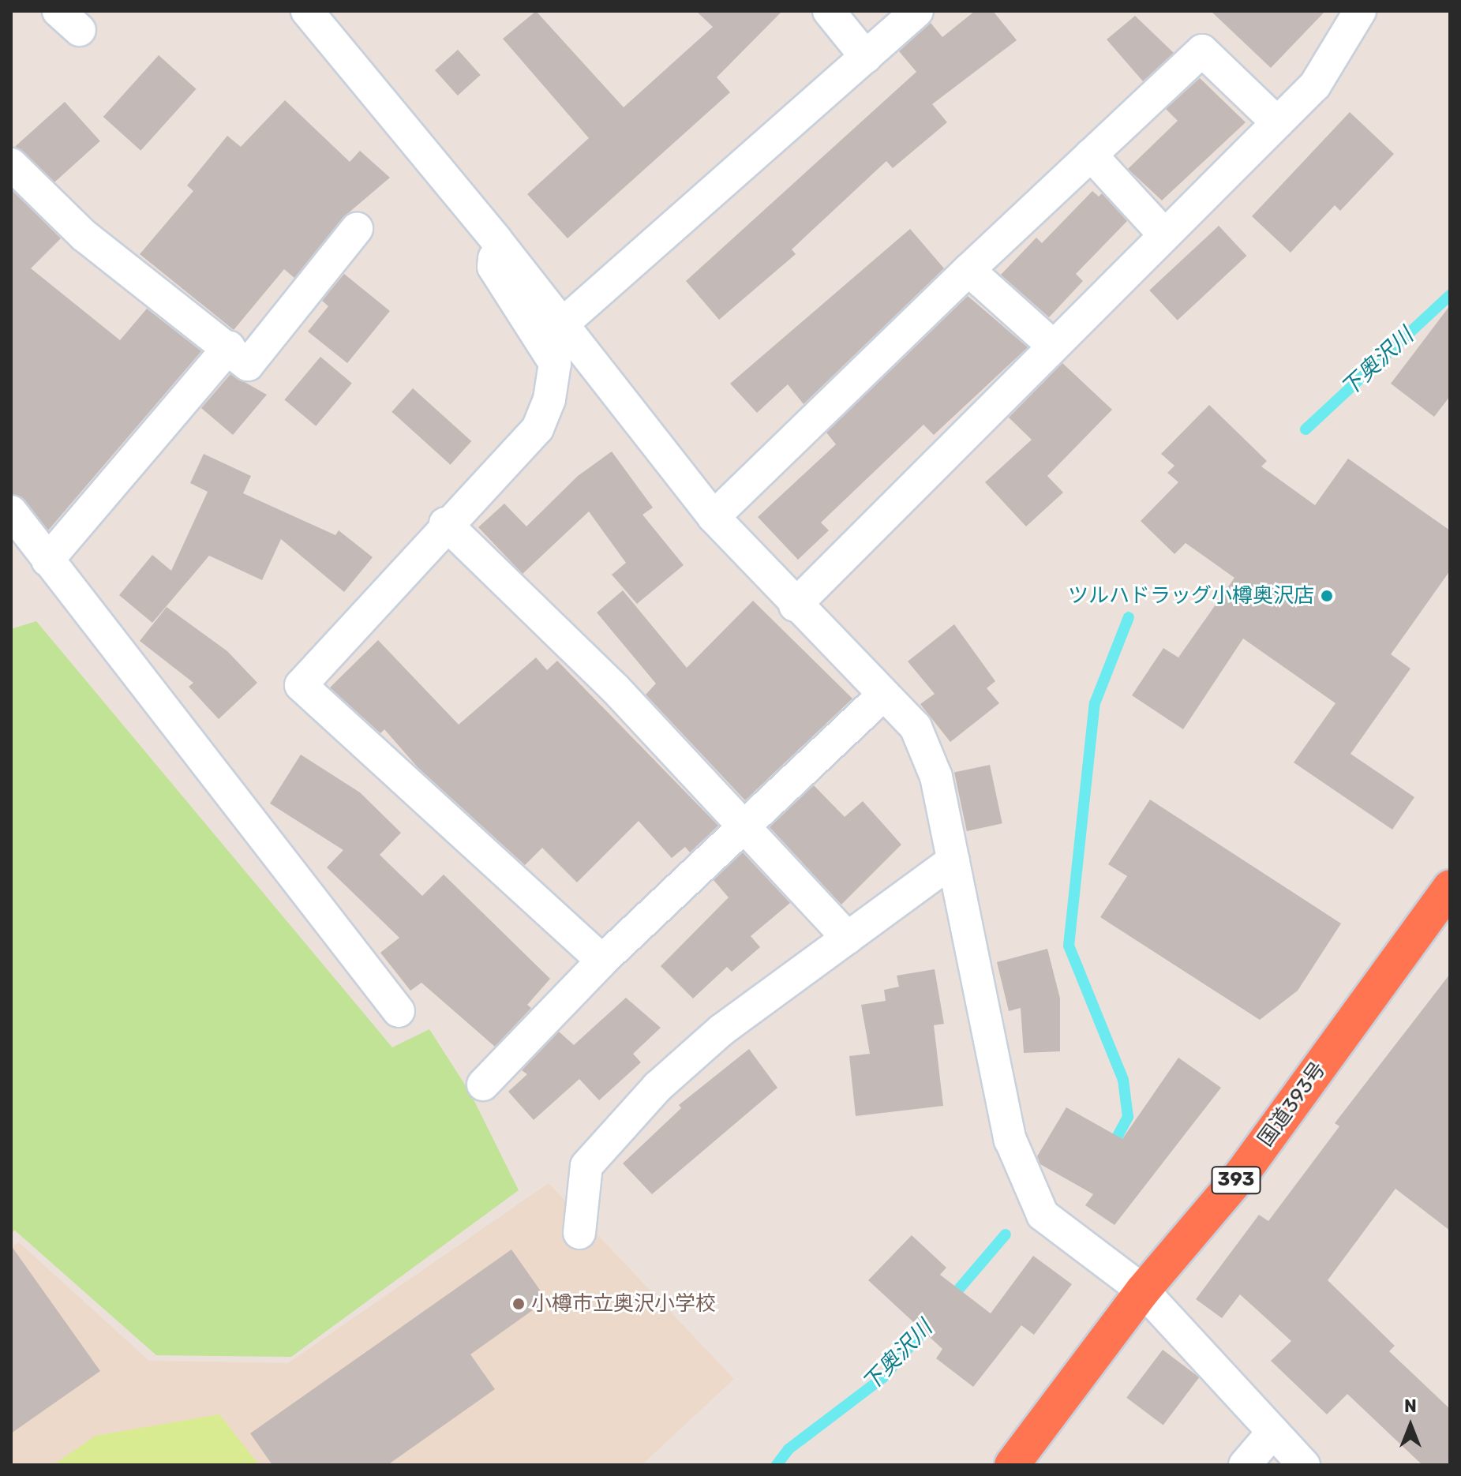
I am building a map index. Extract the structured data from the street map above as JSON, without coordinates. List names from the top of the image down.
{
  "streets": {
    "highway": ["国道393号", "393"]
  },
  "water": ["下奥沢川"],
  "places": ["ツルハドラッグ小樽奥沢店", "小樽市立奥沢小学校"],
  "north": "top"
}
